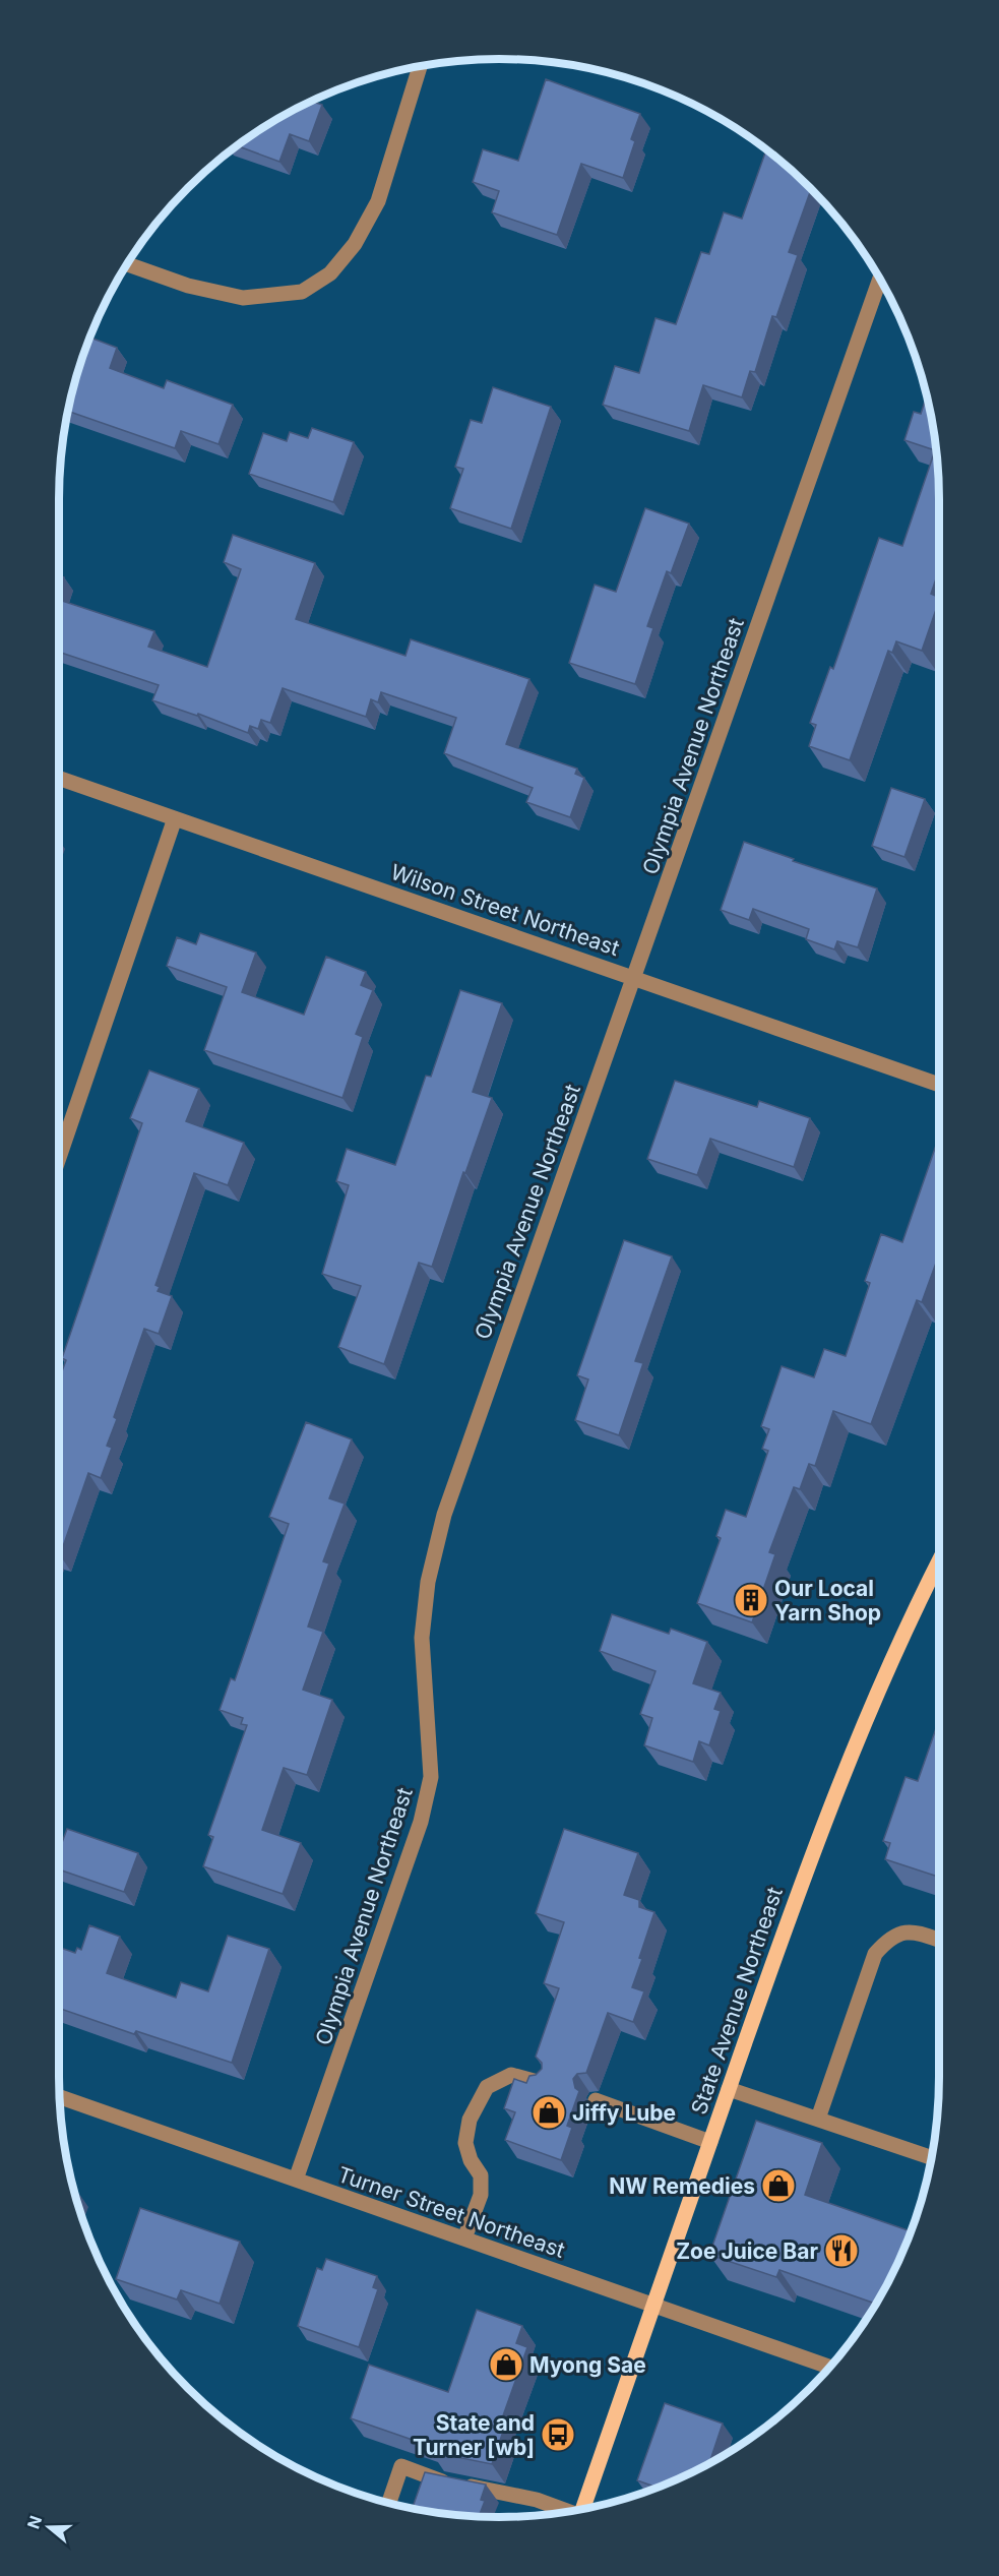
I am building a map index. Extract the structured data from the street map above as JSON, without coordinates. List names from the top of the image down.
{
  "streets": {
    "main road": ["State Avenue Northeast"],
    "street": ["Olympia Avenue Northeast", "Wilson Street Northeast", "Turner Street Northeast"]
  },
  "crossings": [
    ["Olympia Avenue Northeast", "Wilson Street Northeast"],
    ["Olympia Avenue Northeast", "Turner Street Northeast"],
    ["State Avenue Northeast", "Turner Street Northeast"]
  ],
  "places": {
    "building": ["Our Local Yarn Shop"],
    "shop": ["Jiffy Lube", "NW Remedies", "Myong Sae"],
    "restaurant": ["Zoe Juice Bar"],
    "bus stop": ["State and Turner [wb]"]
  },
  "north": "left"
}
